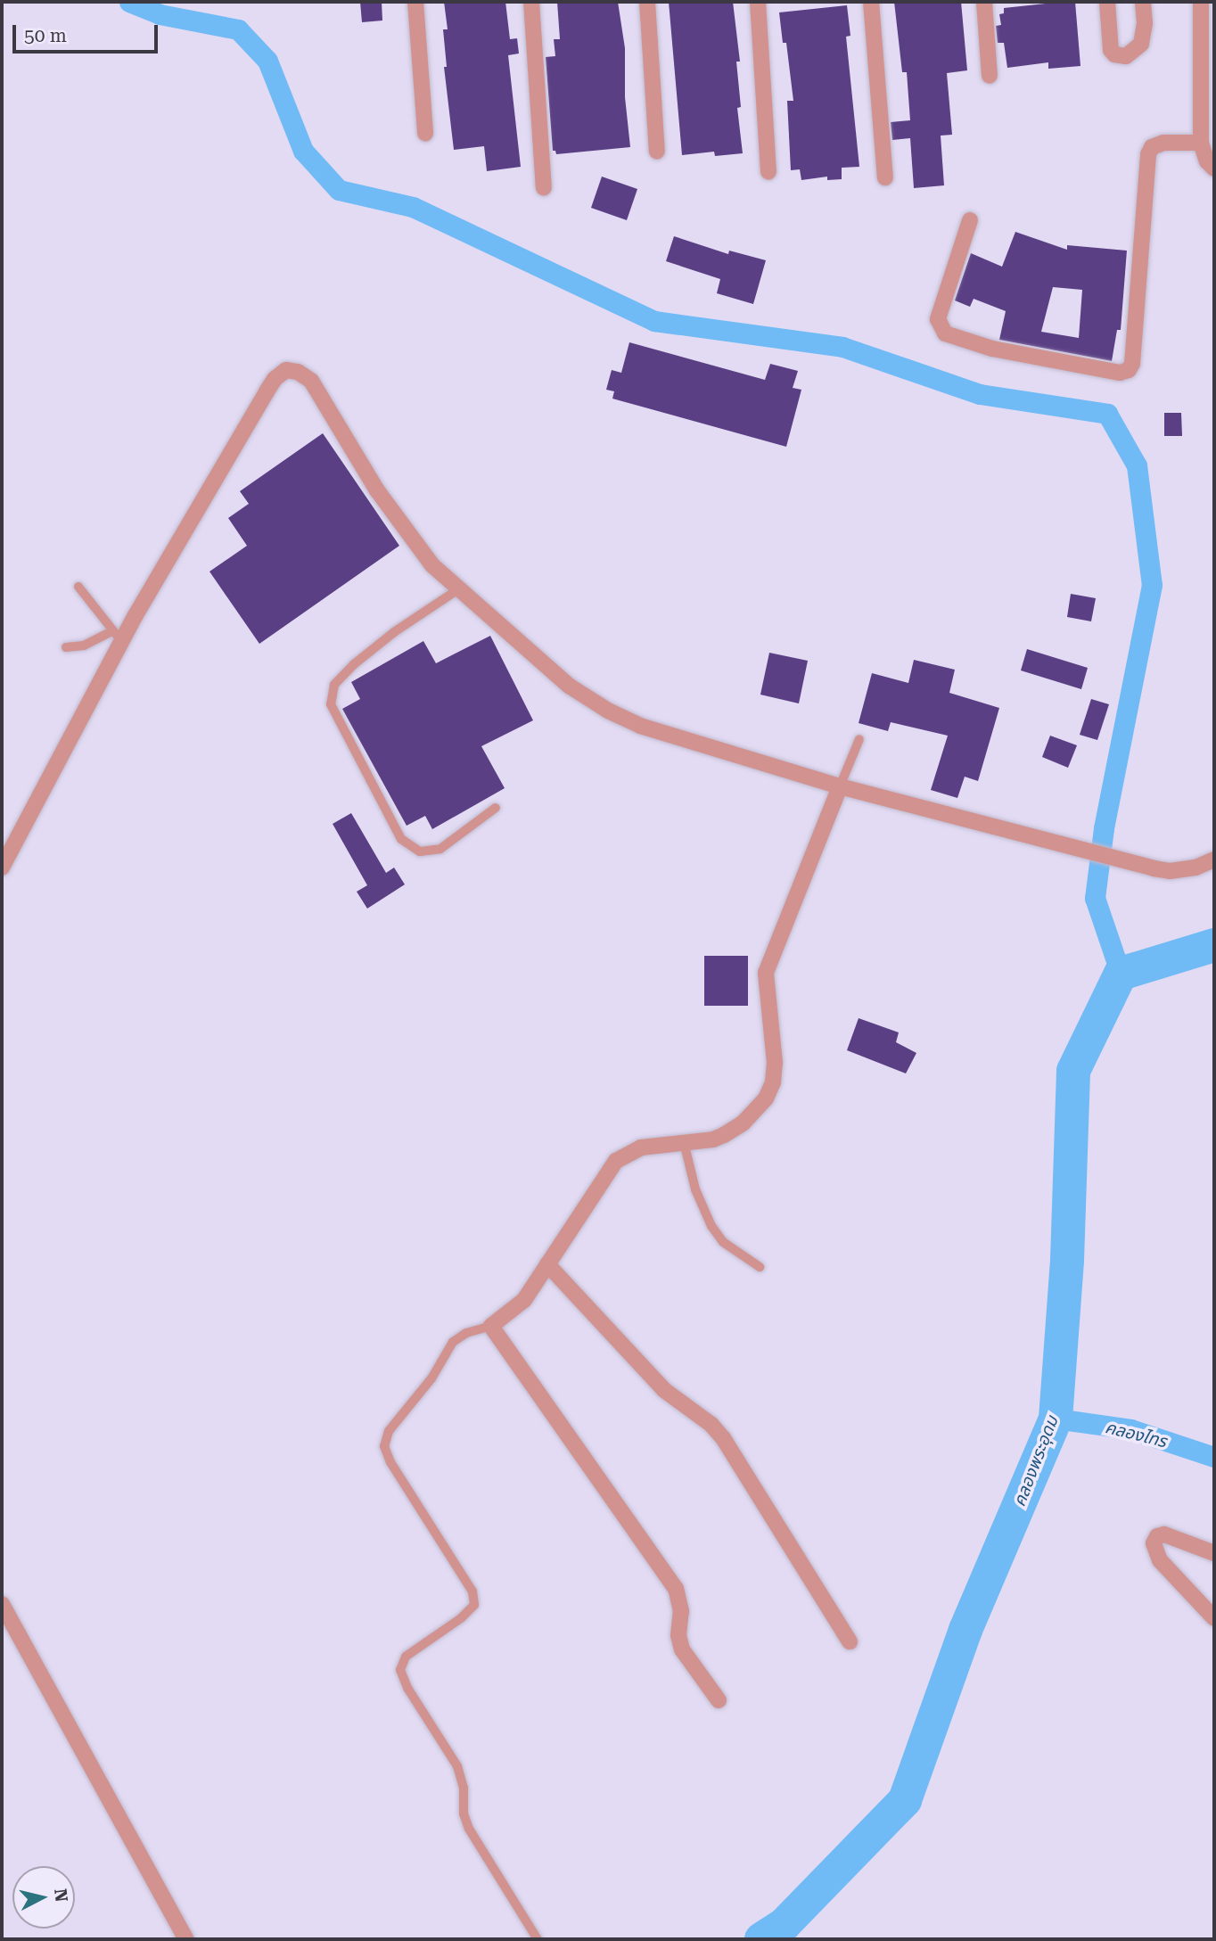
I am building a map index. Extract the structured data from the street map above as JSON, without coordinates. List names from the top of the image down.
{
  "water": ["คลองไทร", "คลองพระอุดม"],
  "scale_bar": "50 m",
  "north": "right"
}
